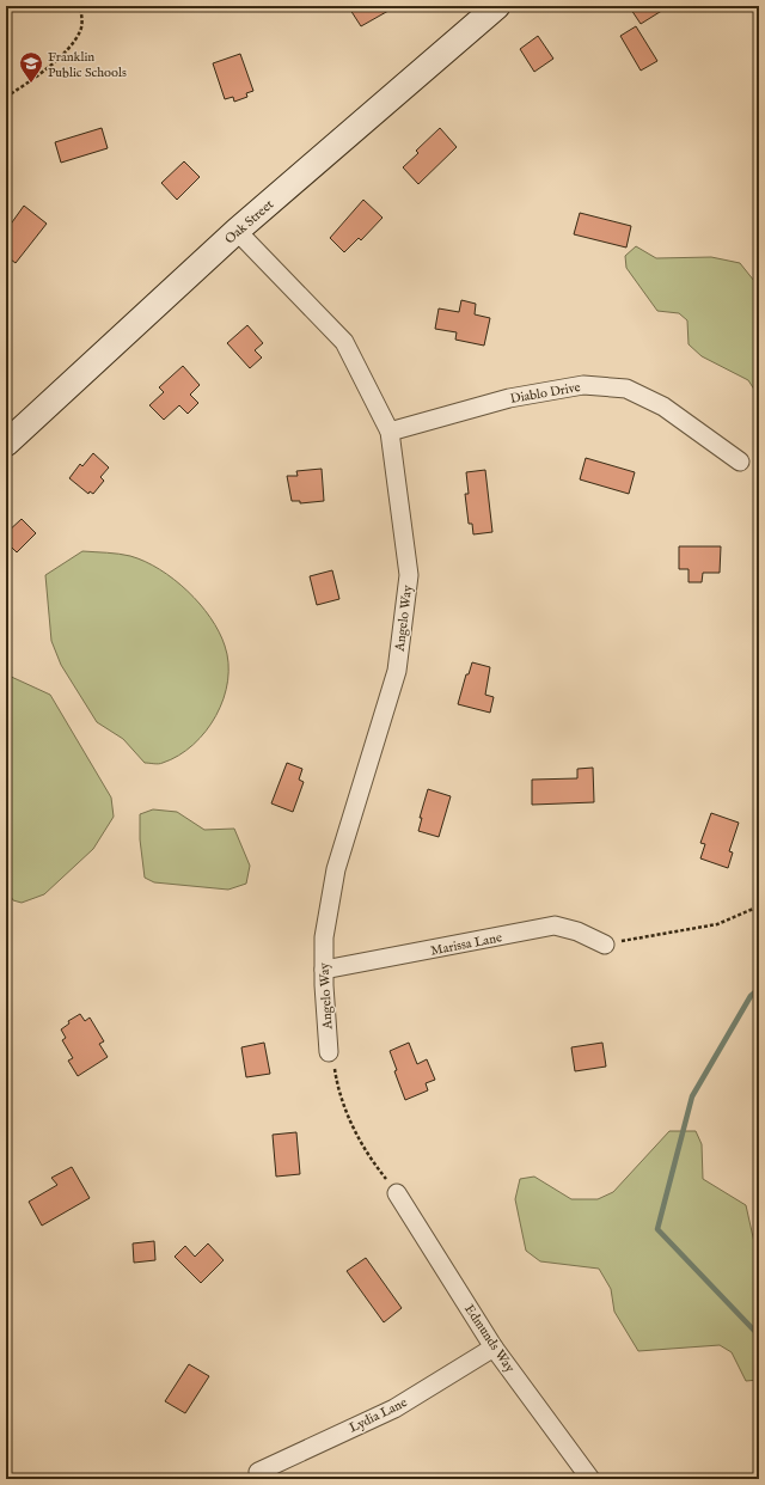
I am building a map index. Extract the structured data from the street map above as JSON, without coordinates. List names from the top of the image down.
{
  "streets": {
    "main road": ["Oak Street"],
    "street": [
      "Diablo Drive",
      "Angelo Way",
      "Marissa Lane",
      "Edmunds Way",
      "Lydia Lane"
    ]
  },
  "crossings": [
    ["Oak Street", "Angelo Way"],
    ["Diablo Drive", "Angelo Way"],
    ["Angelo Way", "Marissa Lane"],
    ["Edmunds Way", "Lydia Lane"]
  ],
  "places": {
    "school or university": ["Franklin Public Schools"]
  }
}
